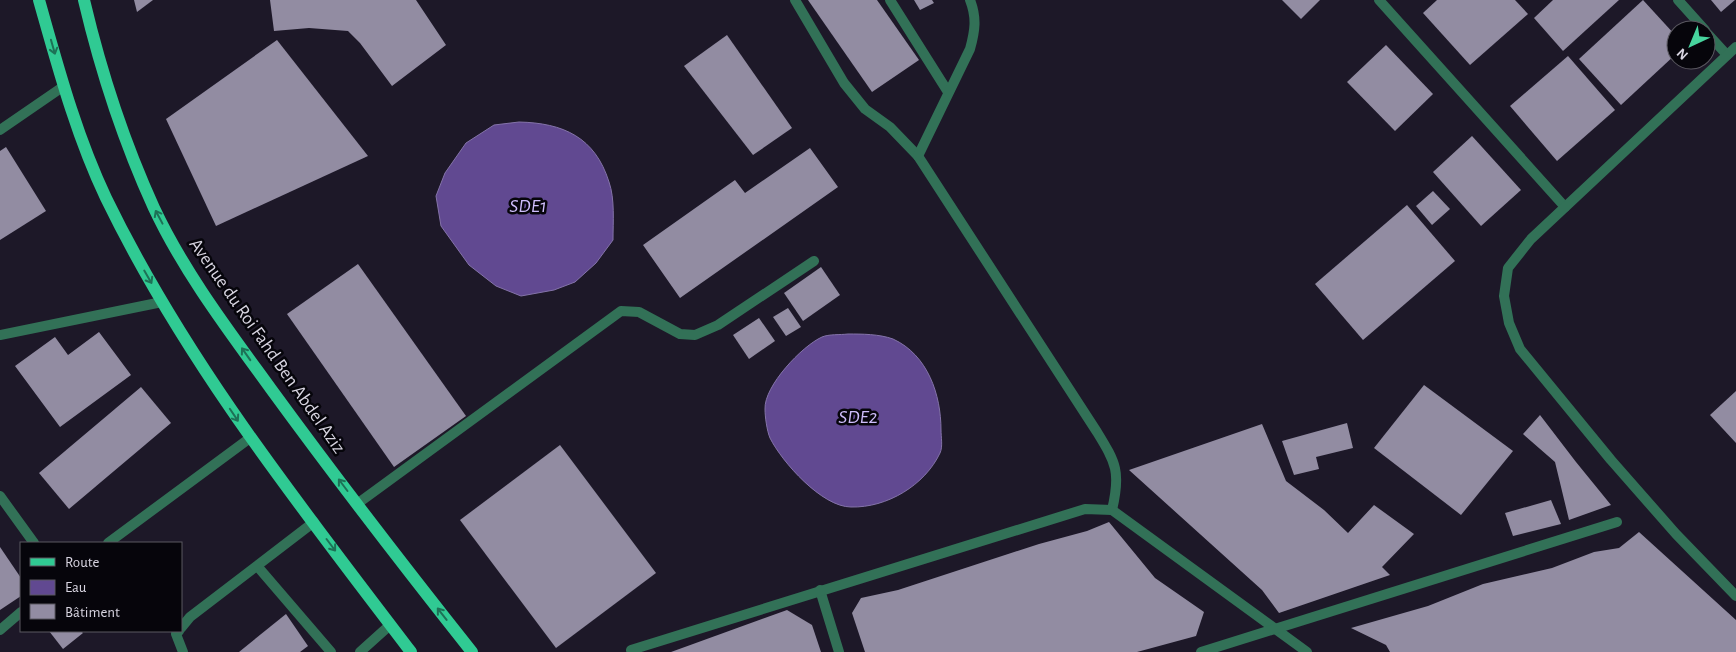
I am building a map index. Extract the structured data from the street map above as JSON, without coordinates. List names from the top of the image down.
{
  "streets": {
    "main road": ["Avenue du Roi Fahd Ben Abdel Aziz"]
  },
  "water": ["SDE1", "SDE2"],
  "legend": ["Route", "Eau", "Bâtiment"],
  "north": "bottom left"
}
